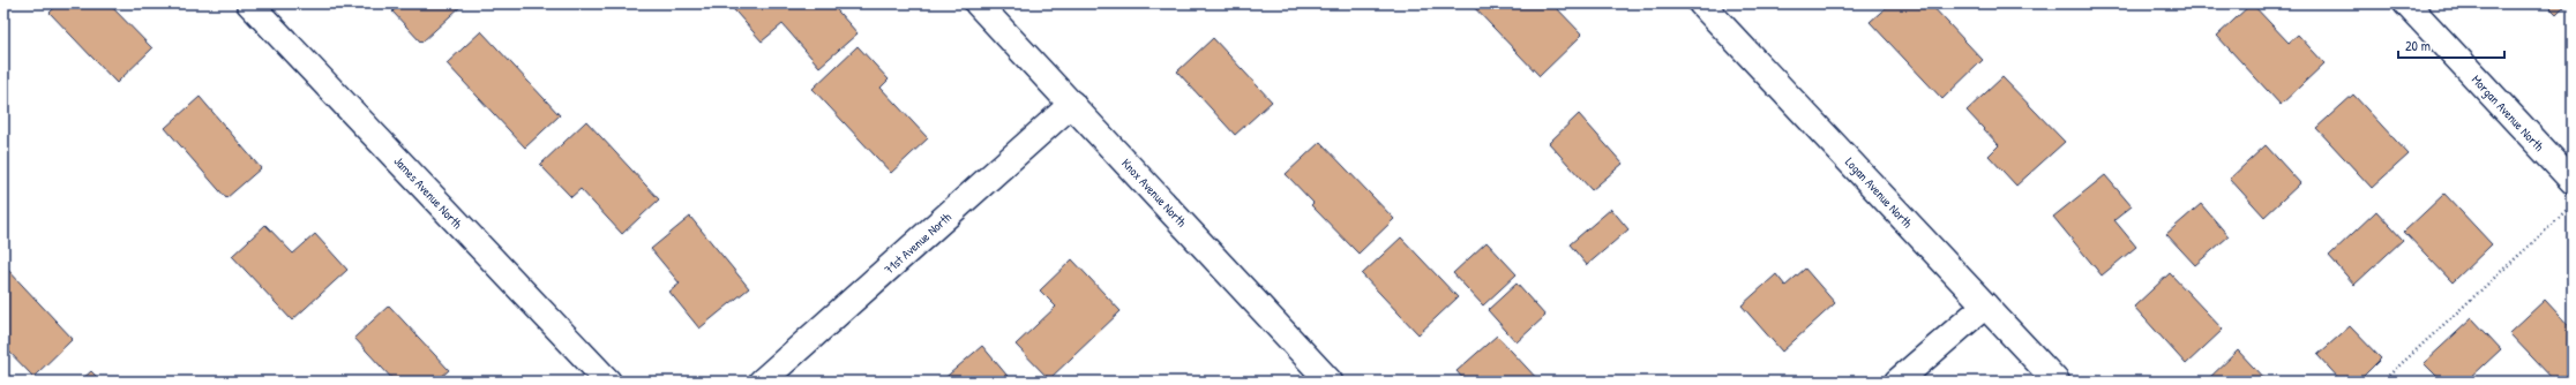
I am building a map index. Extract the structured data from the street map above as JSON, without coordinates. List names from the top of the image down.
{
  "streets": {
    "street": [
      "Morgan Avenue North",
      "James Avenue North",
      "Knox Avenue North",
      "Logan Avenue North",
      "71st Avenue North"
    ]
  },
  "crossings": [
    ["Knox Avenue North", "71st Avenue North"]
  ],
  "scale_bar": "20 m"
}
